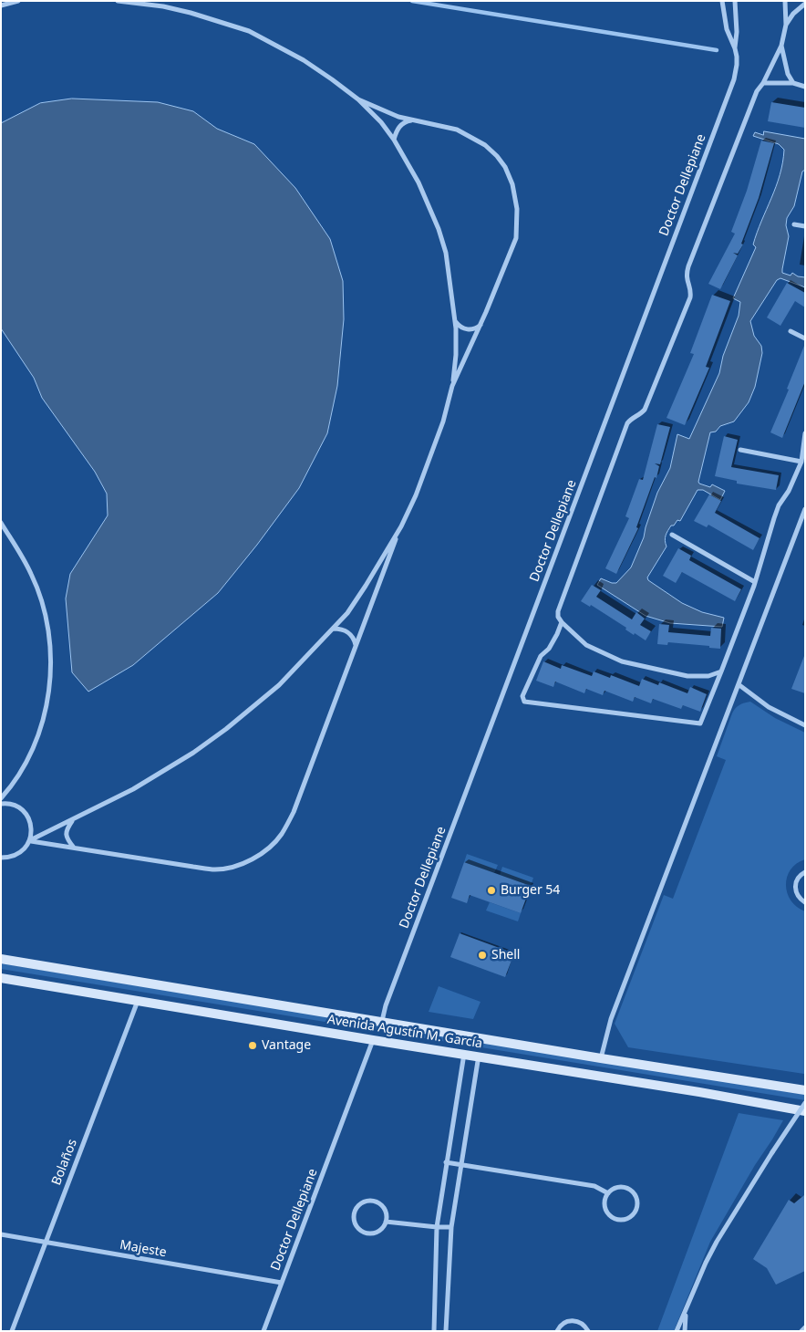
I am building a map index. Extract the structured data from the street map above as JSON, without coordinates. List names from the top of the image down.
{
  "streets": {
    "main road": ["Avenida Agustín M. García"],
    "street": ["Doctor Dellepiane", "Bolaños", "Majeste"]
  },
  "crossings": [
    ["Doctor Dellepiane", "Avenida Agustín M. García"],
    ["Doctor Dellepiane", "Majeste"],
    ["Avenida Agustín M. García", "Bolaños"],
    ["Bolaños", "Majeste"]
  ],
  "places": ["Burger 54", "Shell", "Vantage"]
}
